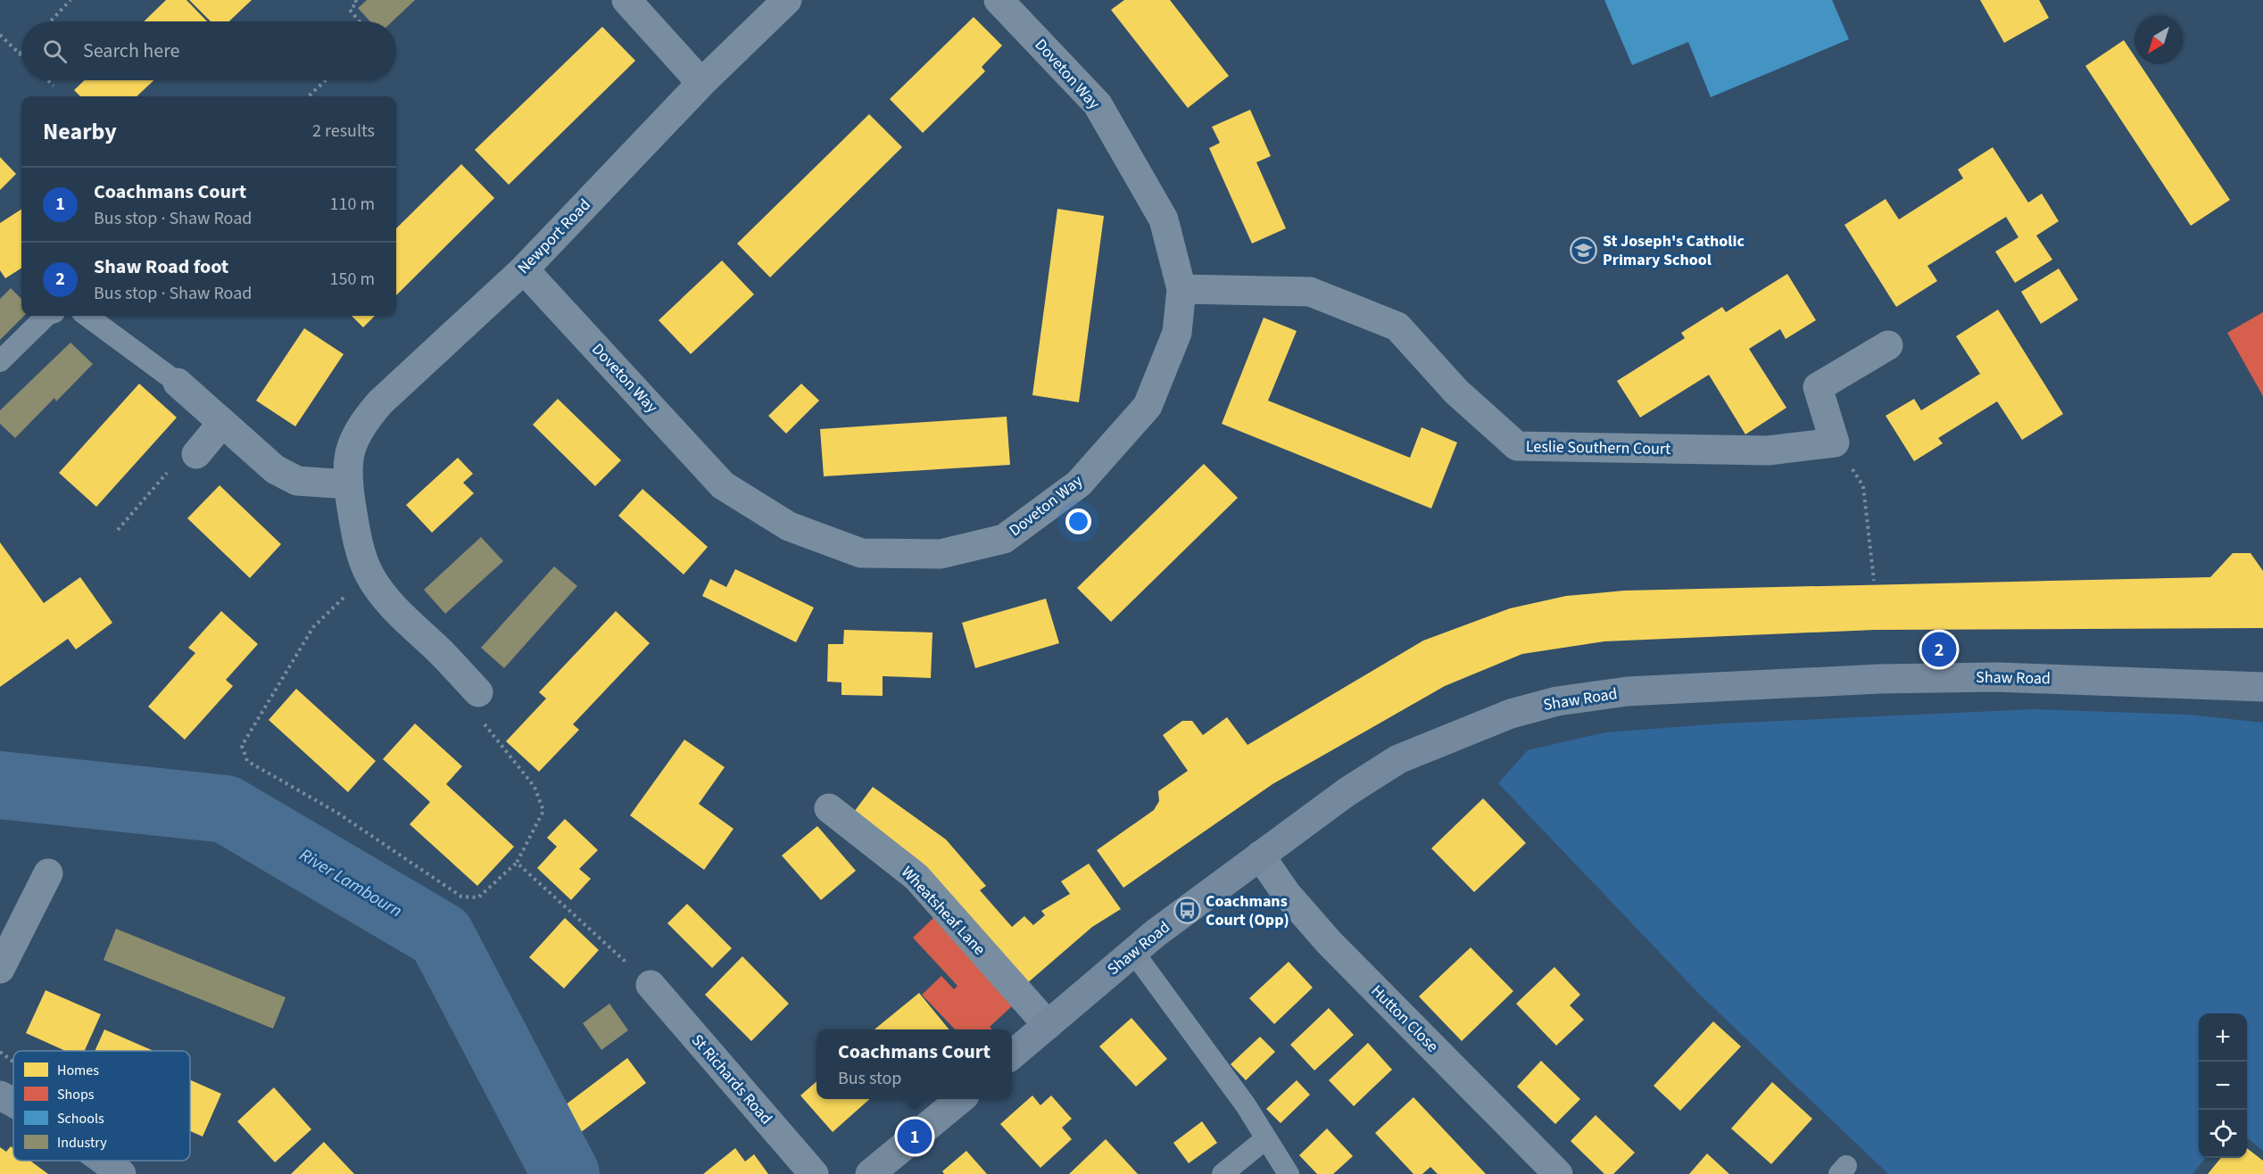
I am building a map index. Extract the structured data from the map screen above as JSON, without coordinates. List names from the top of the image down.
{
  "streets": {
    "main road": ["Shaw Road"],
    "street": [
      "Doveton Way",
      "Newport Road",
      "Leslie Southern Court",
      "Wheatsheaf Lane",
      "Hutton Close",
      "St Richards Road"
    ]
  },
  "crossings": [
    ["Doveton Way", "Newport Road"],
    ["Doveton Way", "Leslie Southern Court"],
    ["Shaw Road", "Wheatsheaf Lane"],
    ["Shaw Road", "Hutton Close"]
  ],
  "water": ["River Lambourn"],
  "places": {
    "school or university": ["St Joseph's Catholic Primary School"],
    "bus stop": ["Coachmans Court (Opp)"]
  },
  "legend": [
    "Homes",
    "Shops",
    "Schools",
    "Industry"
  ],
  "north": "bottom left",
  "page": {
    "search": "Search here",
    "heading": ["Nearby", "2 results"],
    "list": [
      {
        "mark": "1",
        "name": "Coachmans Court",
        "note": "Bus stop · Shaw Road",
        "value": "110 m"
      },
      {
        "mark": "2",
        "name": "Shaw Road foot",
        "note": "Bus stop · Shaw Road",
        "value": "150 m"
      }
    ],
    "pins": ["2", "1"],
    "map_buttons": ["+", "−"],
    "popup": ["Coachmans Court", "Bus stop"]
  }
}
